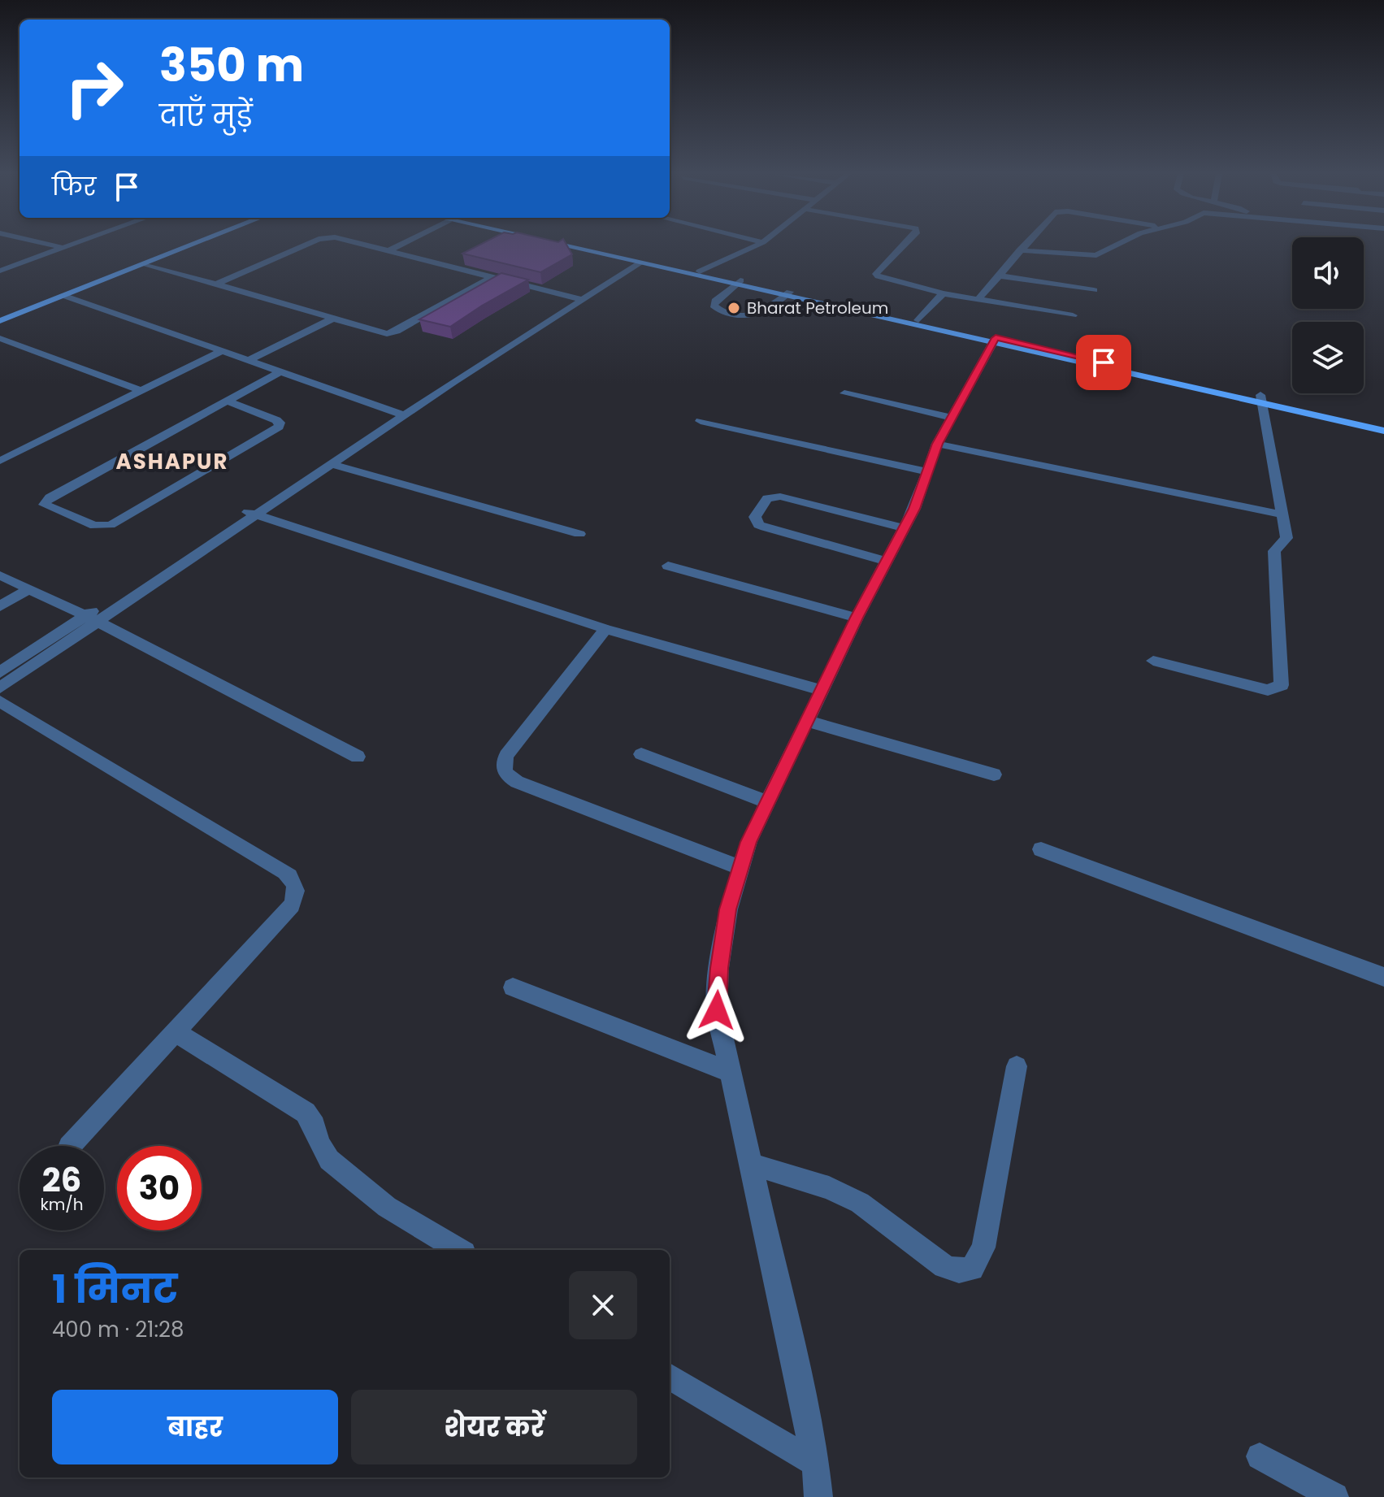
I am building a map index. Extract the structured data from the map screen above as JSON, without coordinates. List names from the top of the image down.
{
  "districts": ["ASHAPUR"],
  "places": ["Bharat Petroleum"],
  "page": {
    "turn": ["350 m", "दाएँ मुड़ें"],
    "then": "फिर",
    "speed": "26 km/h",
    "limit": "30",
    "heading": ["1 मिनट", "400 m · 21:28"],
    "buttons": ["बाहर", "शेयर करें"]
  }
}
